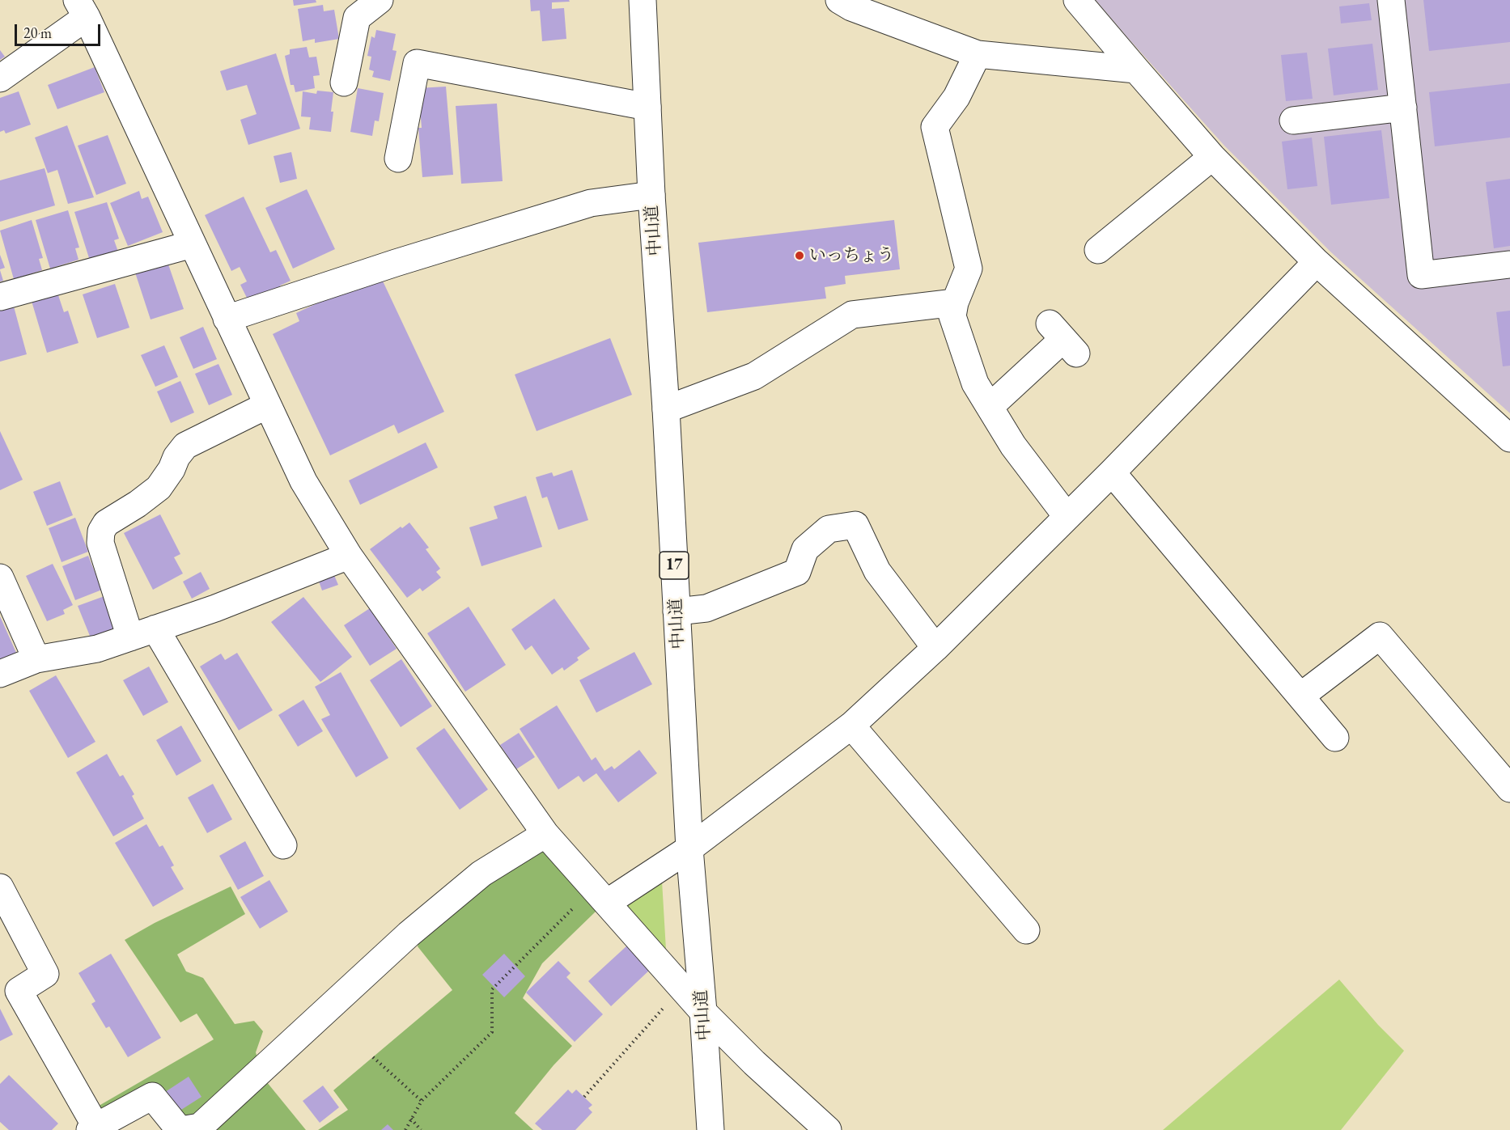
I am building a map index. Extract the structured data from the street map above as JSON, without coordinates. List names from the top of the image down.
{
  "streets": {
    "main road": ["中山道", "17"]
  },
  "places": ["いっちょう"],
  "scale_bar": "20 m"
}
